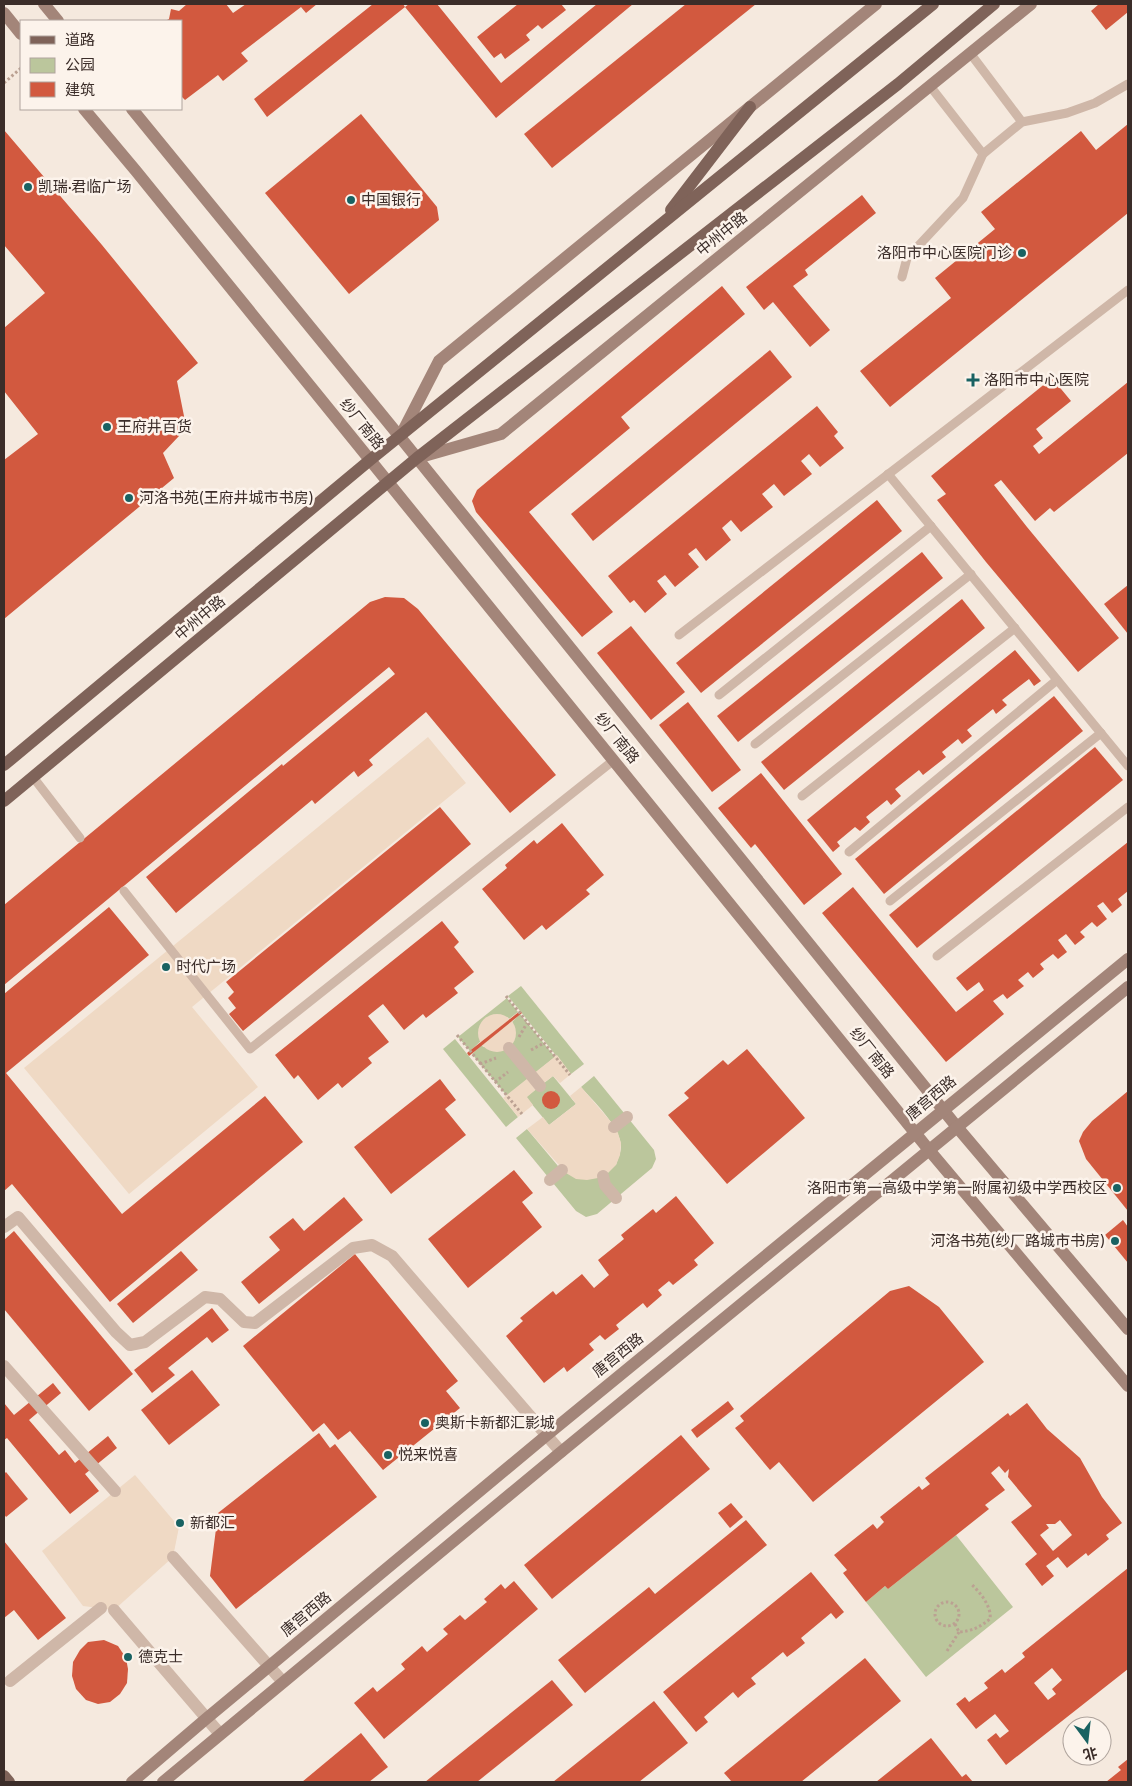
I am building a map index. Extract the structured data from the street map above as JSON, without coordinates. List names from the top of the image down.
{
  "streets": {
    "main road": ["中州中路", "纱厂南路", "唐宫西路"]
  },
  "crossings": [
    ["中州中路", "纱厂南路"],
    ["纱厂南路", "唐宫西路"]
  ],
  "places": {
    "other": [
      "凯瑞·君临广场",
      "中国银行",
      "洛阳市中心医院门诊",
      "王府井百货",
      "河洛书苑(王府井城市书房)",
      "时代广场",
      "洛阳市第一高级中学第一附属初级中学西校区",
      "河洛书苑(纱厂路城市书房)",
      "奥斯卡新都汇影城",
      "悦来悦喜",
      "新都汇",
      "德克士"
    ],
    "health": ["洛阳市中心医院"]
  },
  "legend": ["道路", "公园", "建筑"],
  "north": "bottom"
}
